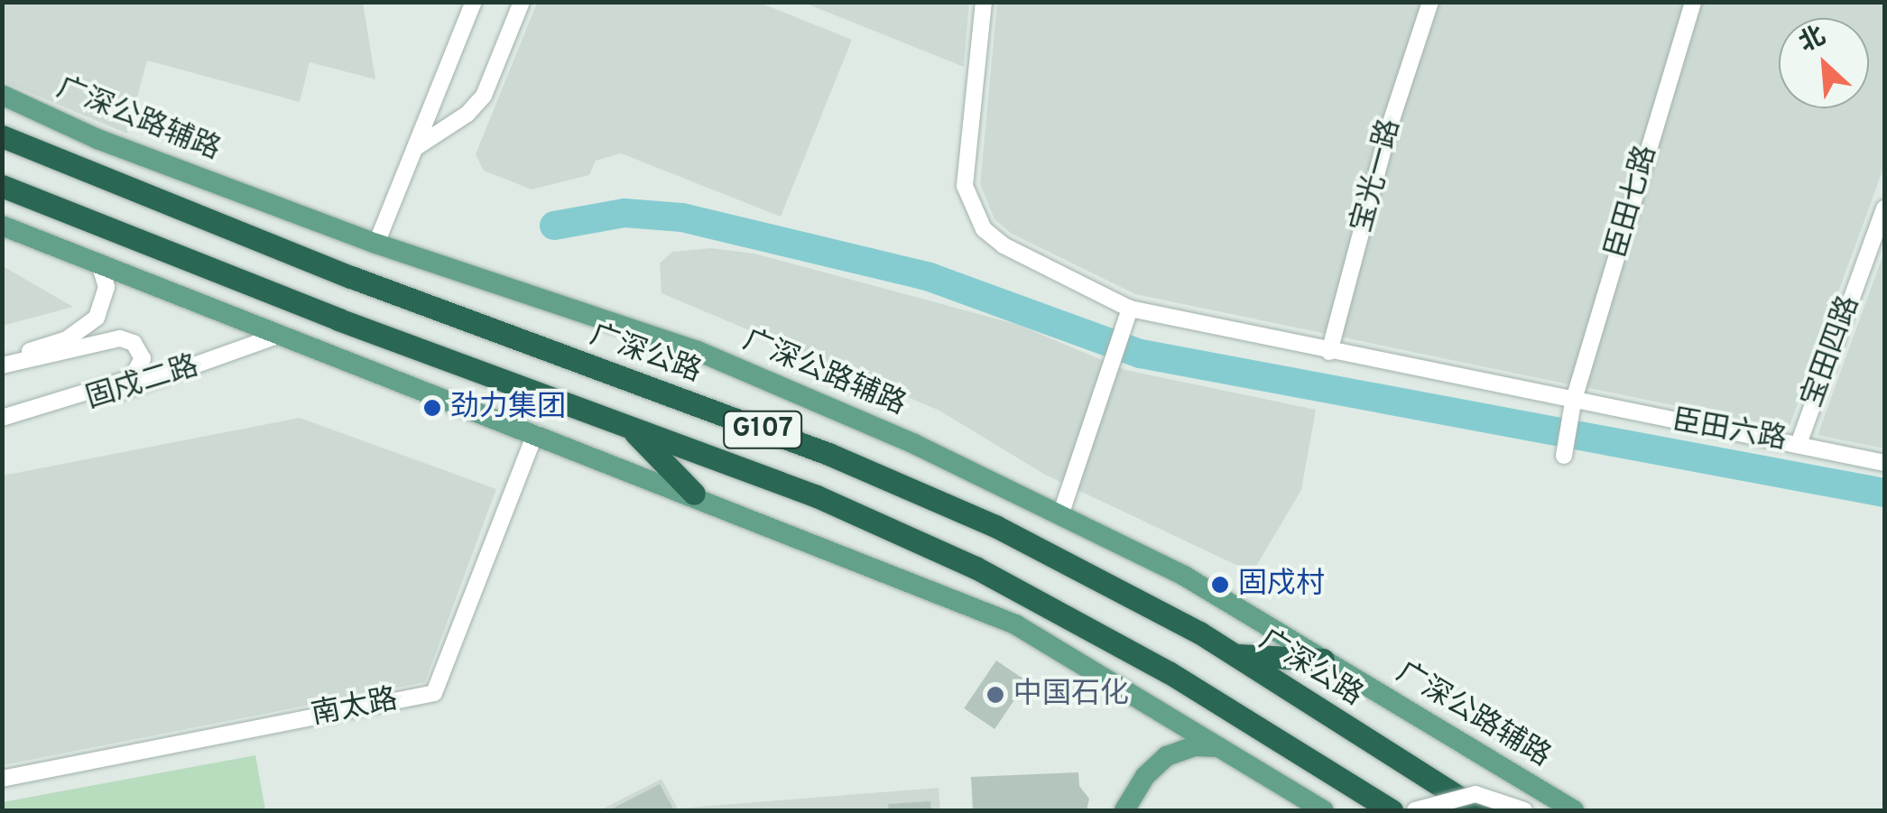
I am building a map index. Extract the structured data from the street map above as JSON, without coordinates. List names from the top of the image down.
{
  "streets": {
    "highway": ["广深公路", "G107"],
    "main road": ["广深公路辅路"],
    "street": [
      "宝光一路",
      "臣田七路",
      "宝田四路",
      "固戍二路",
      "臣田六路",
      "南太路"
    ]
  },
  "crossings": [
    ["宝光一路", "臣田六路"],
    ["臣田七路", "臣田六路"],
    ["宝田四路", "臣田六路"]
  ],
  "places": ["劲力集团", "固戍村", "中国石化"],
  "north": "top left"
}
